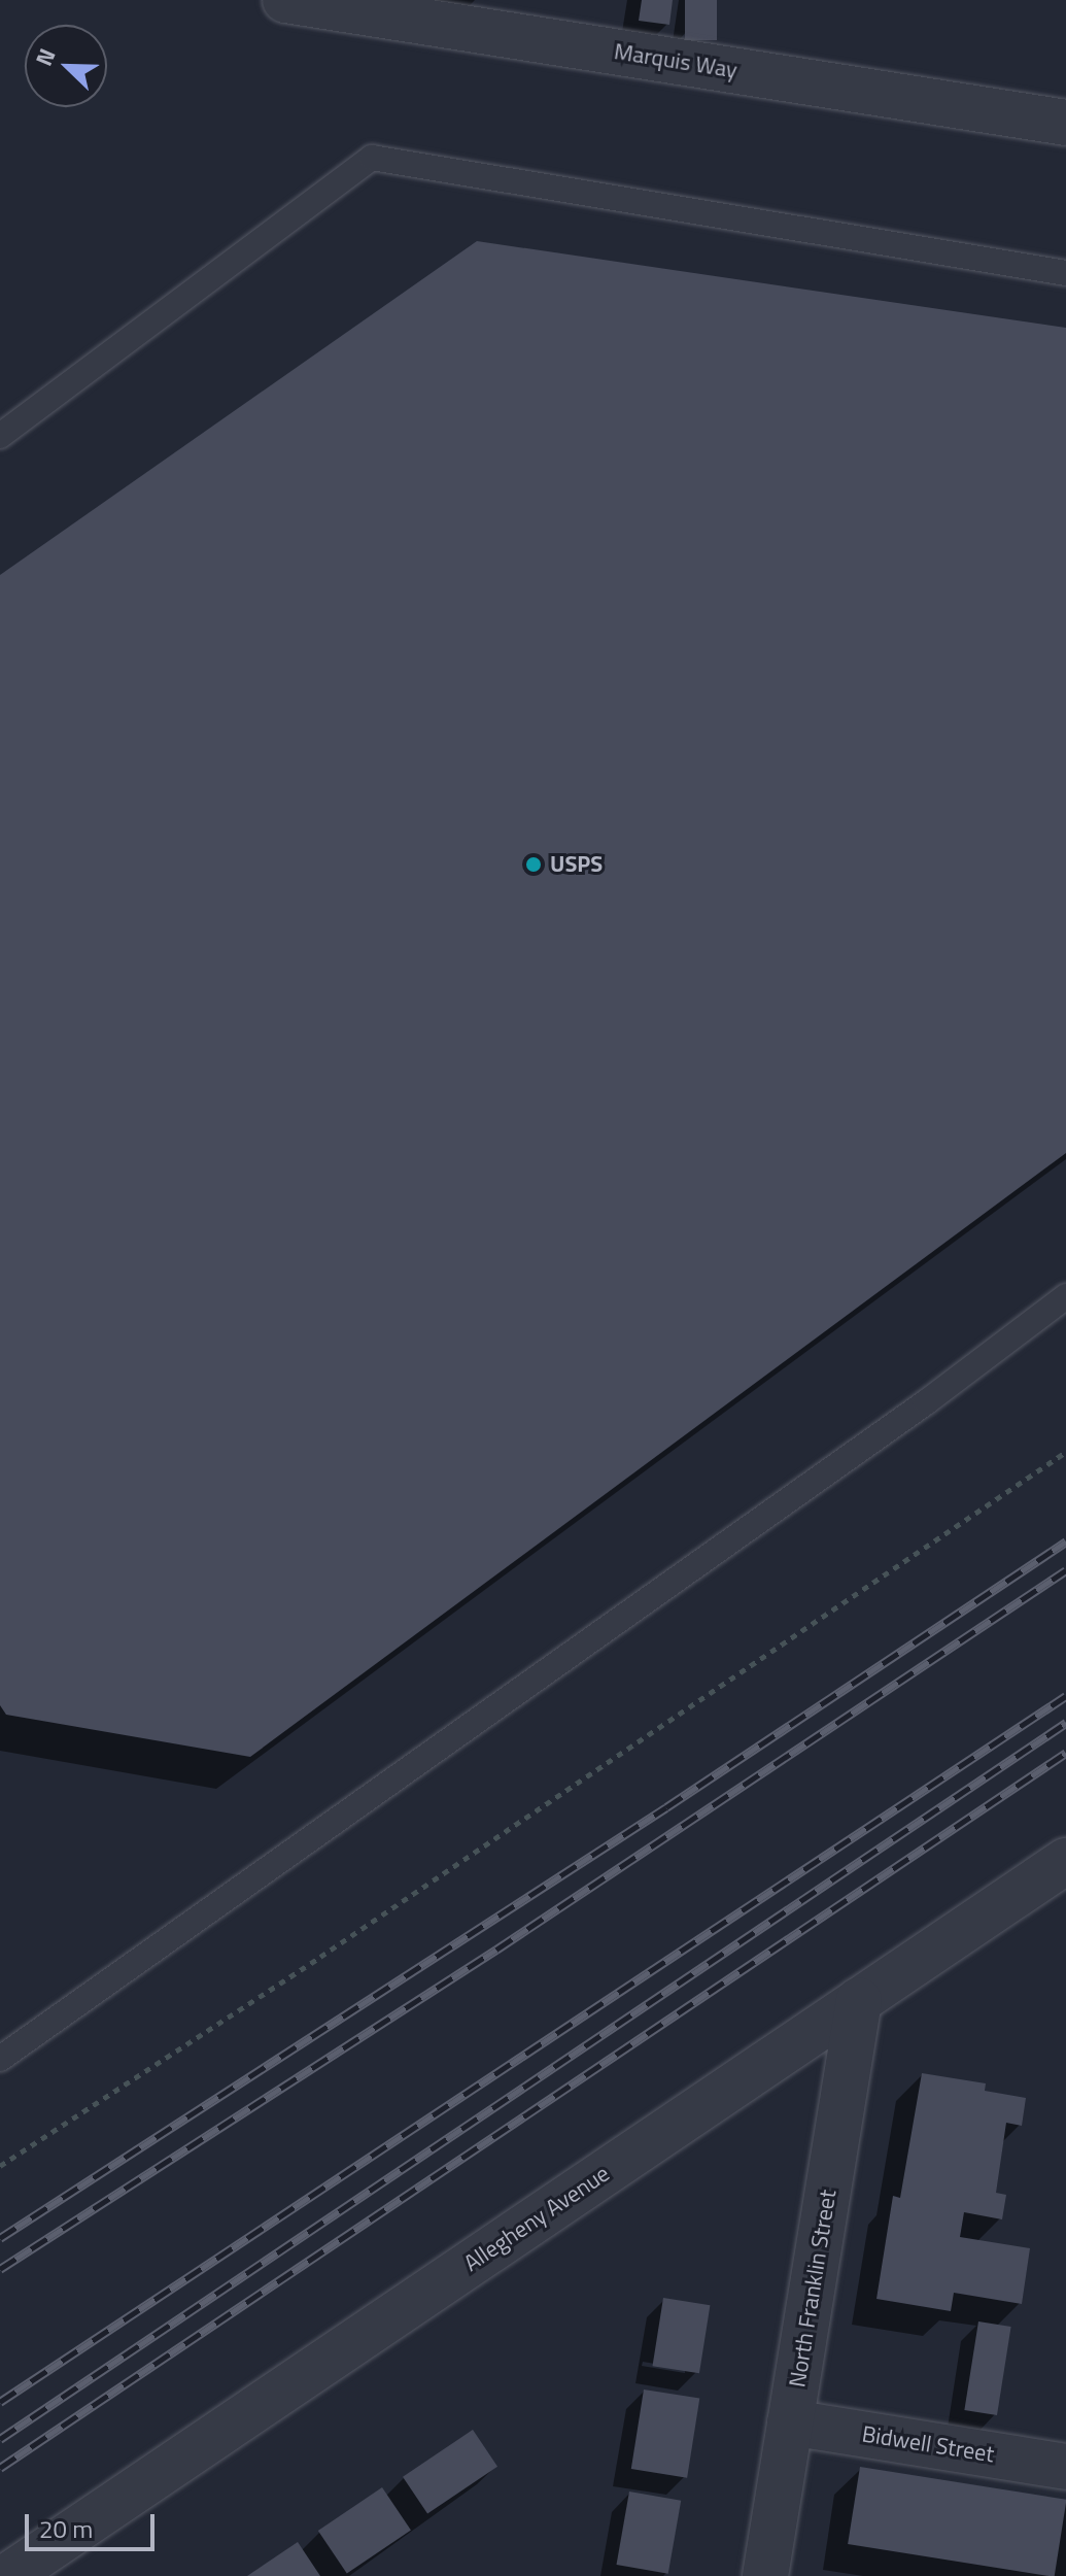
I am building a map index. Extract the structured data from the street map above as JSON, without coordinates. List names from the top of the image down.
{
  "streets": {
    "street": [
      "Marquis Way",
      "Allegheny Avenue",
      "North Franklin Street",
      "Bidwell Street"
    ]
  },
  "crossings": [
    ["Allegheny Avenue", "North Franklin Street"],
    ["North Franklin Street", "Bidwell Street"]
  ],
  "places": ["USPS"],
  "scale_bar": "20 m",
  "north": "top left"
}
